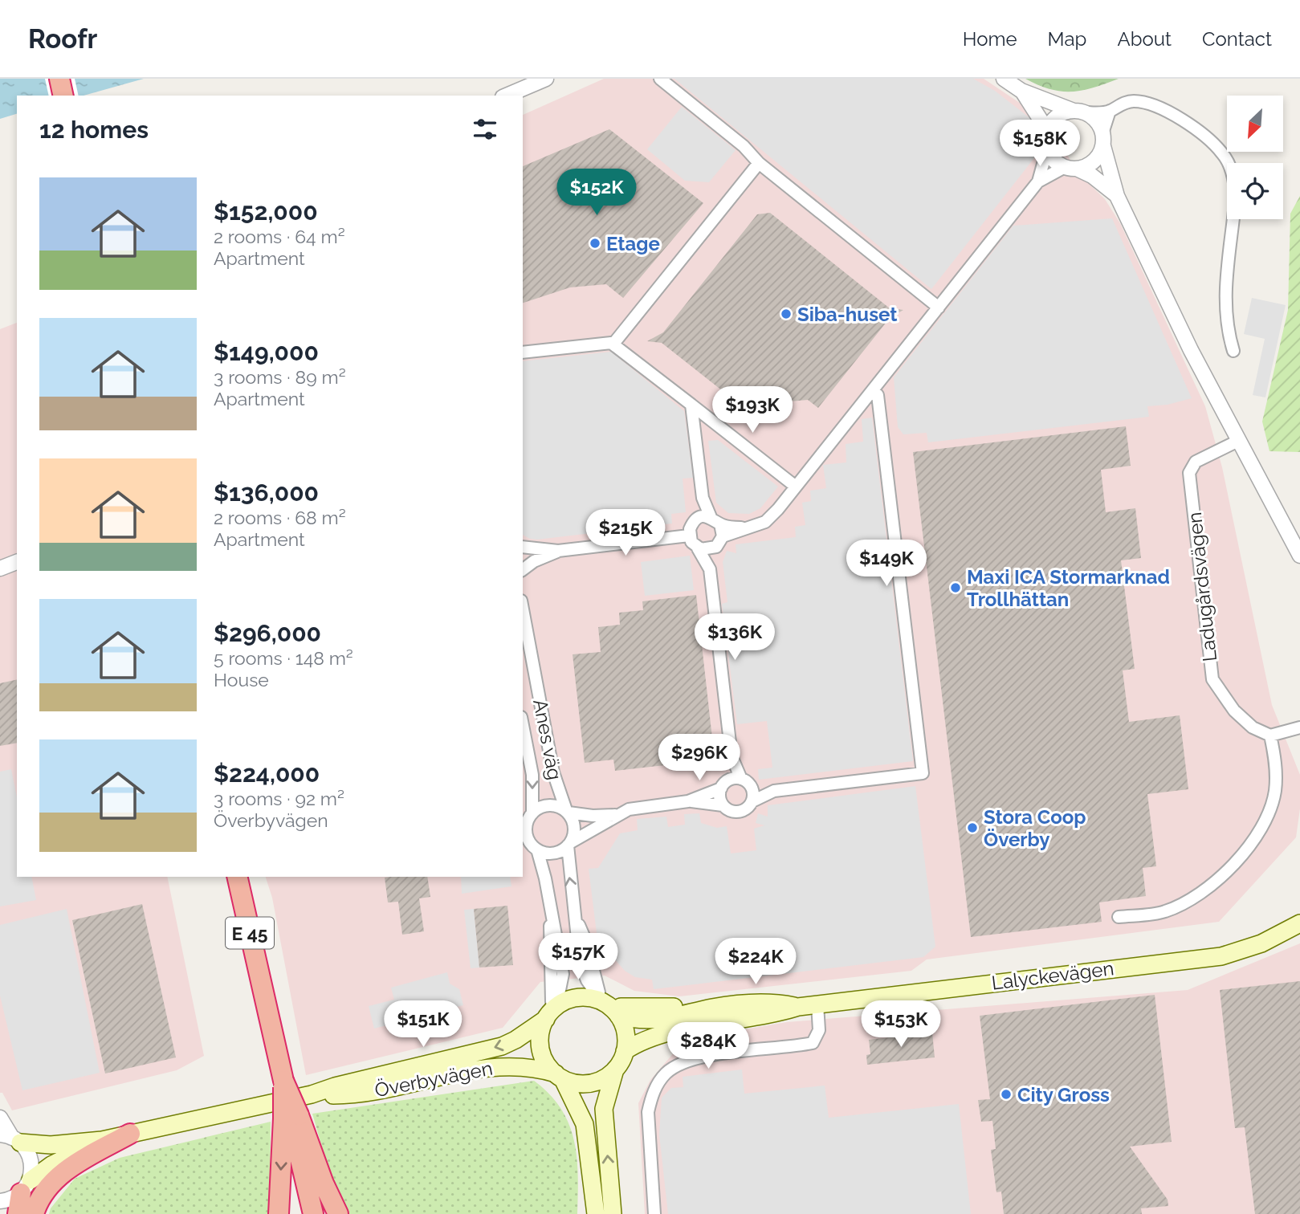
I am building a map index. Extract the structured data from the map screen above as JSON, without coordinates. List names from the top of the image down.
{
  "streets": {
    "highway": ["E 45"],
    "main road": ["Lalyckevägen", "Överbyvägen"],
    "street": ["Ladugårdsvägen", "Anes väg"]
  },
  "crossings": [
    ["Lalyckevägen", "Överbyvägen"]
  ],
  "places": [
    "Etage",
    "Siba-huset",
    "Maxi ICA Stormarknad Trollhättan",
    "Stora Coop Överby",
    "City Gross"
  ],
  "north": "bottom left",
  "page": {
    "header": "Roofr",
    "nav": [
      "Home",
      "Map",
      "About",
      "Contact"
    ],
    "heading": "12 homes",
    "price": [
      "$158K",
      "$152K",
      "$193K",
      "$215K",
      "$149K",
      "$136K",
      "$296K",
      "$157K",
      "$224K",
      "$151K",
      "$153K",
      "$284K"
    ],
    "list": [
      {
        "name": "$152,000",
        "note": "2 rooms · 64 m² · Apartment"
      },
      {
        "name": "$149,000",
        "note": "3 rooms · 89 m² · Apartment"
      },
      {
        "name": "$136,000",
        "note": "2 rooms · 68 m² · Apartment"
      },
      {
        "name": "$296,000",
        "note": "5 rooms · 148 m² · House"
      },
      {
        "name": "$224,000",
        "note": "3 rooms · 92 m² · Överbyvägen"
      }
    ]
  }
}
